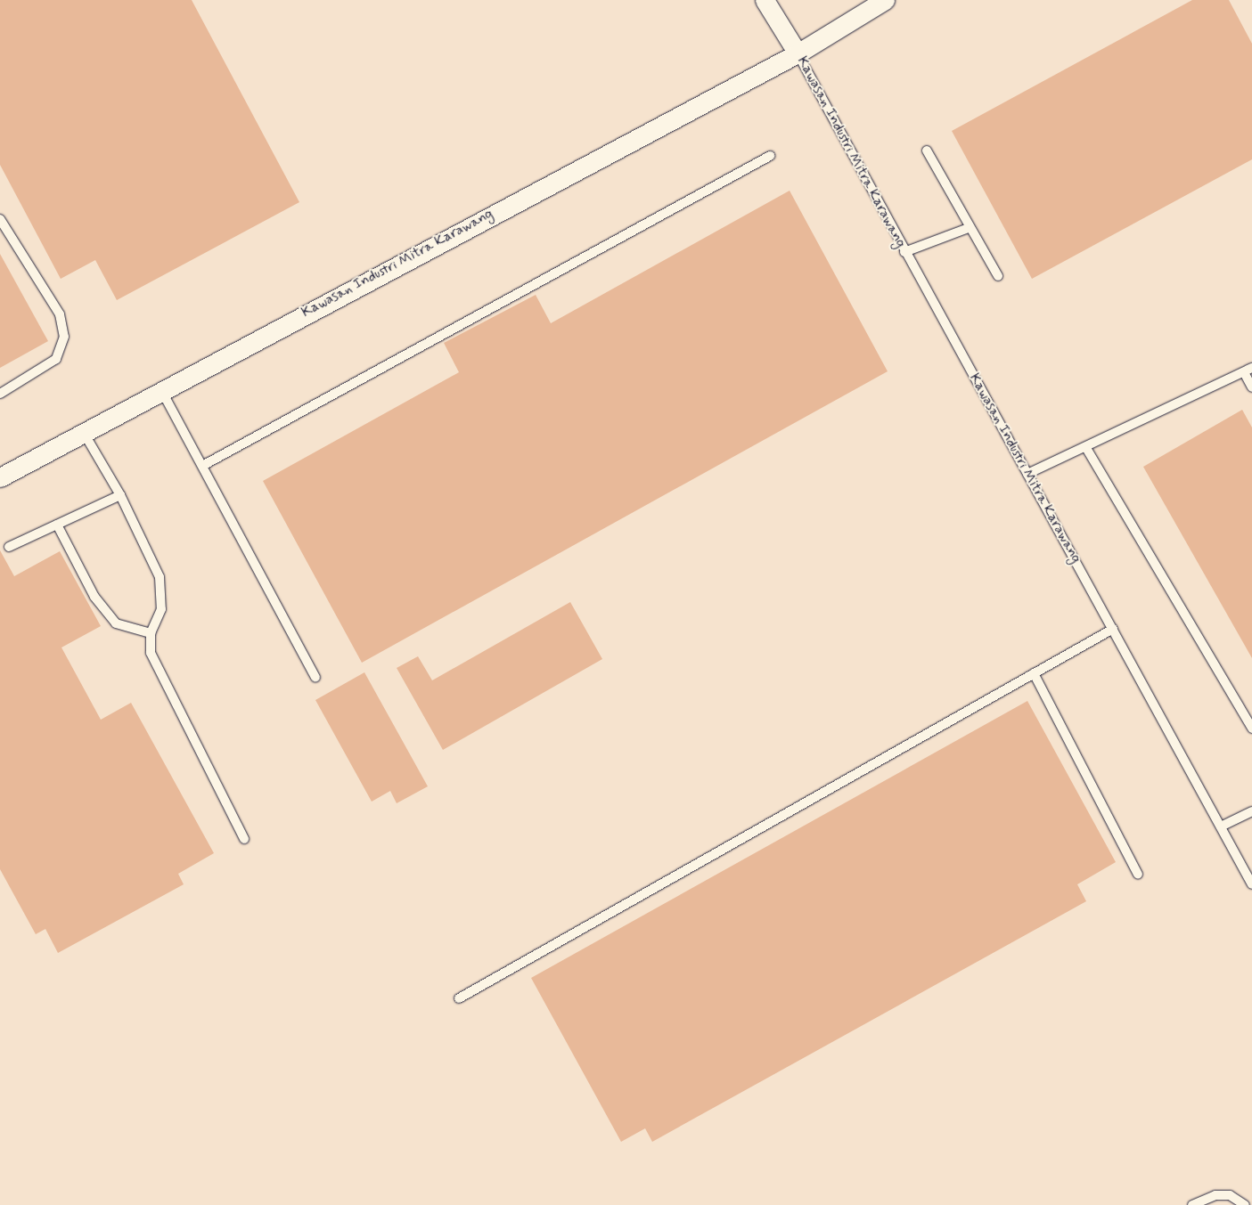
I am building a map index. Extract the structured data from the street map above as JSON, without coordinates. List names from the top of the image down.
{
  "streets": {
    "street": ["Kawasan Industri Mitra Karawang"]
  }
}
